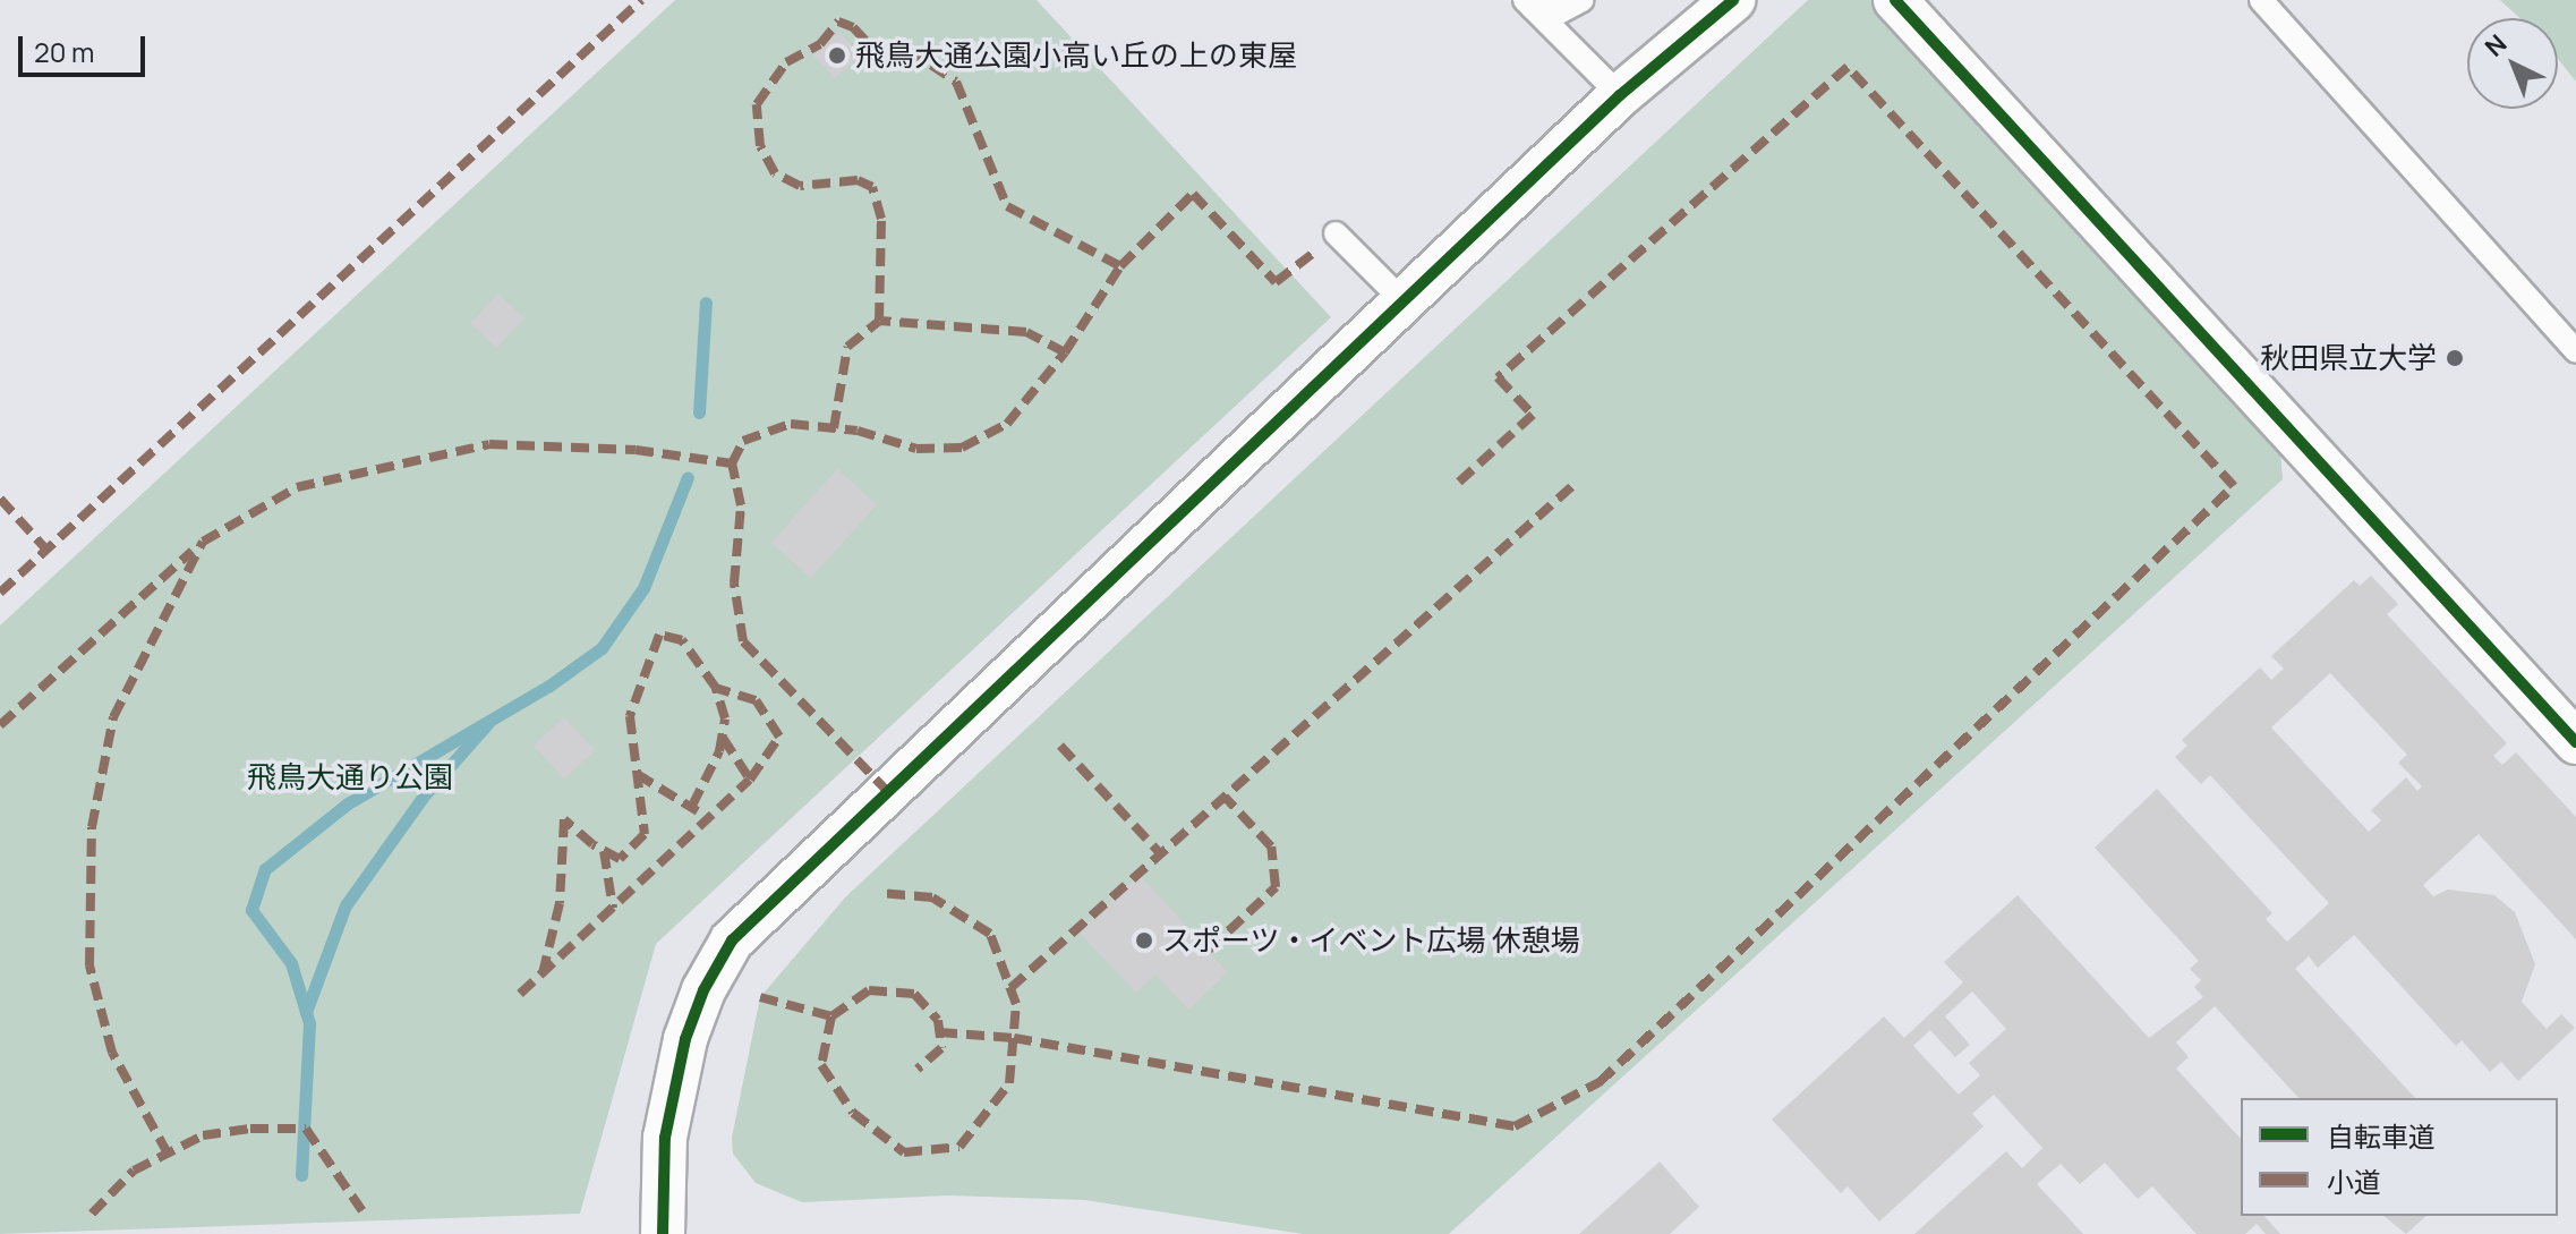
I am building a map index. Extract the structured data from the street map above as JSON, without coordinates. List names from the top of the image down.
{
  "parks": ["飛鳥大通り公園"],
  "places": ["飛鳥大通公園小高い丘の上の東屋", "秋田県立大学", "スポーツ・イベント広場 休憩場"],
  "legend": ["自転車道", "小道"],
  "scale_bar": "20 m",
  "north": "top left"
}
